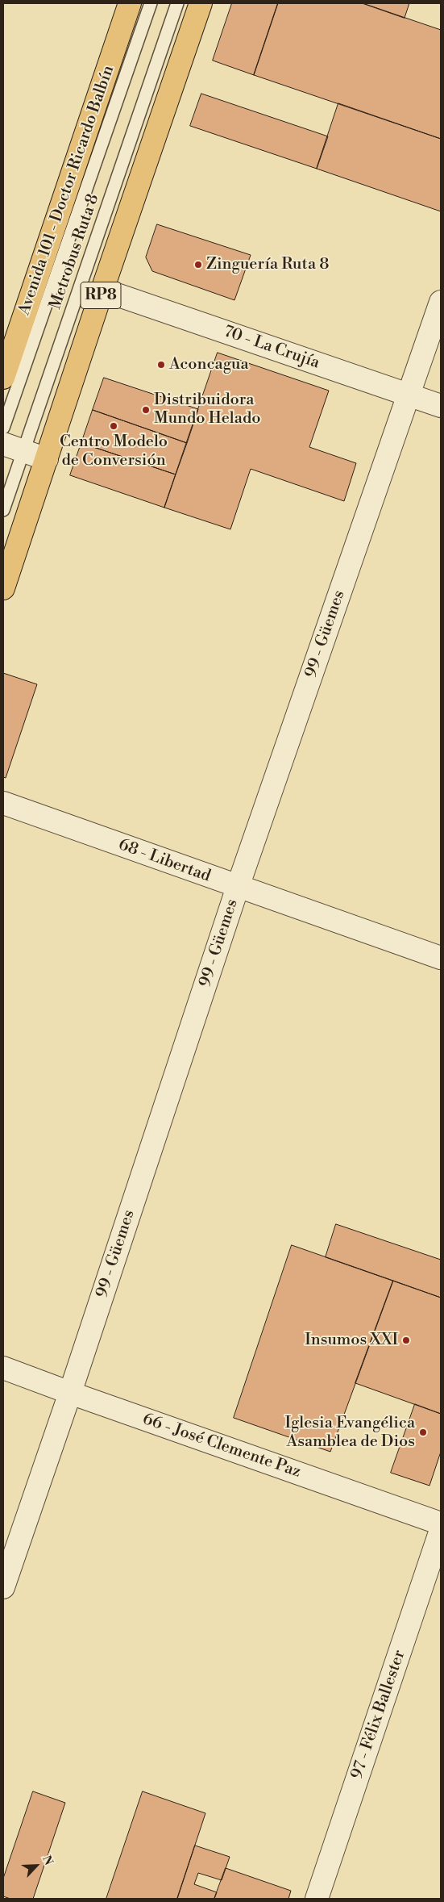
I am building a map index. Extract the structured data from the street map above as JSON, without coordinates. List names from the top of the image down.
{
  "streets": {
    "main road": ["Avenida 101 - Doctor Ricardo Balbín", "RP8"],
    "street": [
      "70 - La Crujía",
      "99 - Güemes",
      "68 - Libertad",
      "66 - José Clemente Paz",
      "97 - Félix Ballester"
    ],
    "lane": ["Metrobus Ruta 8"]
  },
  "crossings": [
    ["RP8", "70 - La Crujía"],
    ["70 - La Crujía", "99 - Güemes"],
    ["99 - Güemes", "68 - Libertad"],
    ["99 - Güemes", "66 - José Clemente Paz"]
  ],
  "places": [
    "Zinguería Ruta 8",
    "Aconcagua",
    "Distribuidora Mundo Helado",
    "Centro Modelo de Conversión",
    "Insumos XXI",
    "Iglesia Evangélica Asamblea de Dios"
  ],
  "north": "top right"
}
